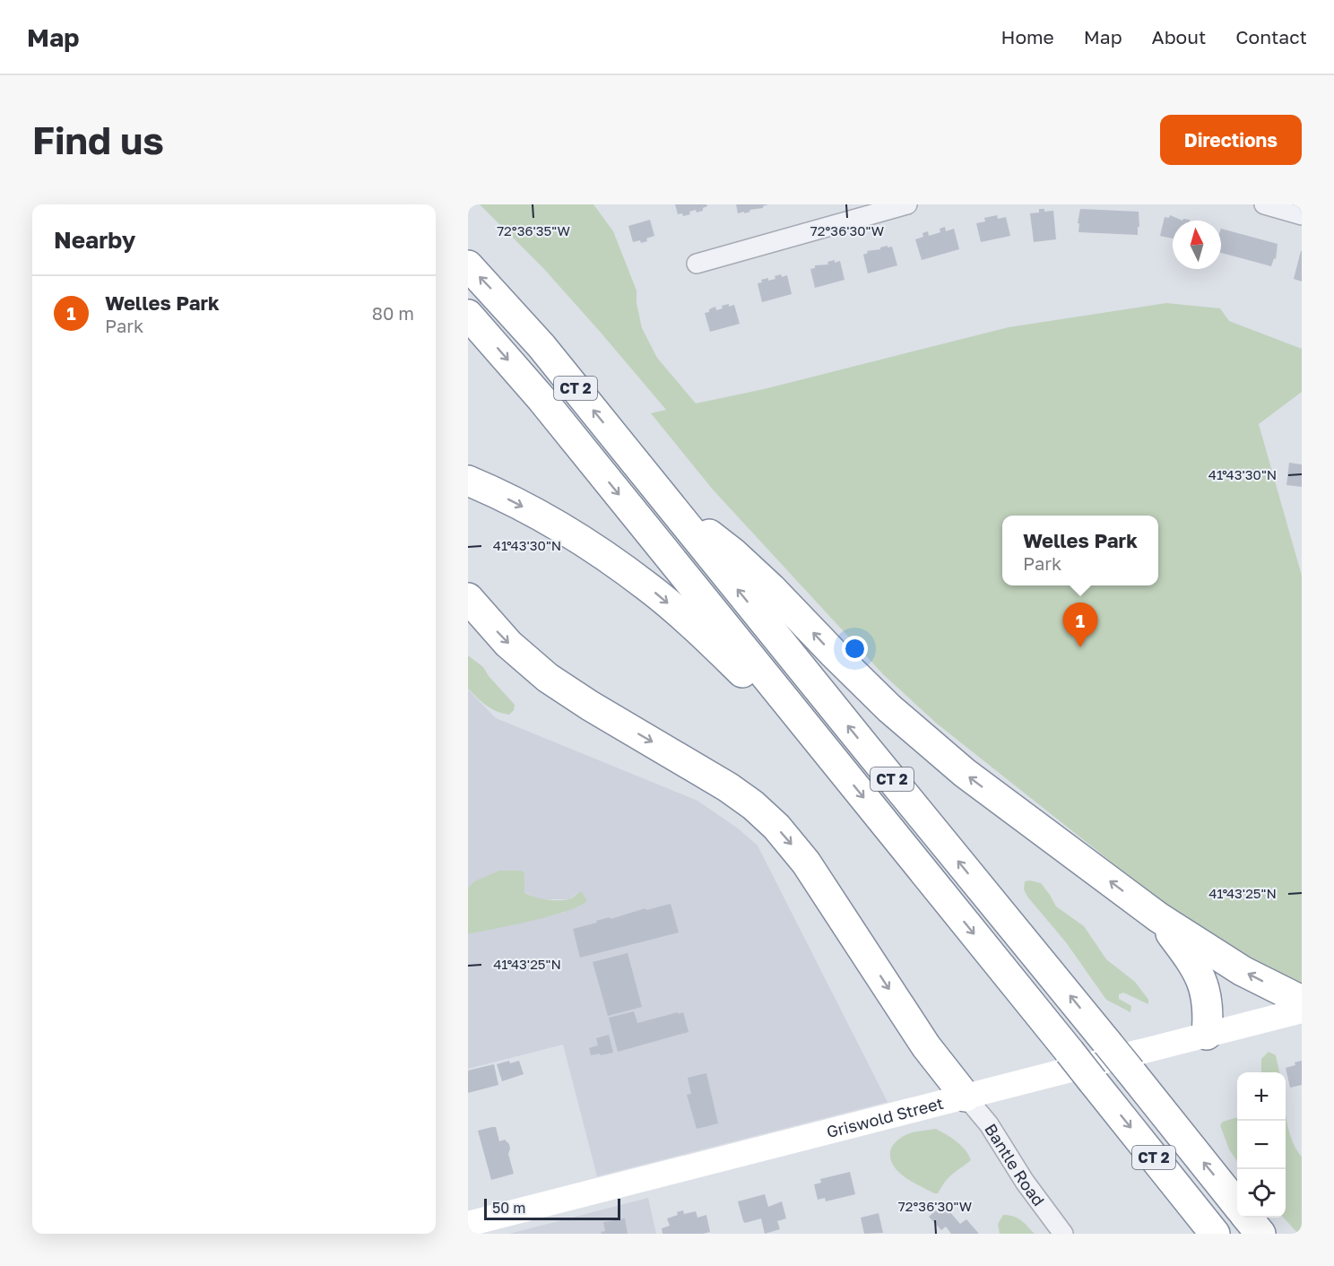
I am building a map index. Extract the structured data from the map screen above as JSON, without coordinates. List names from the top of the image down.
{
  "streets": {
    "highway": ["CT 2"],
    "main road": ["Griswold Street"],
    "street": ["Bantle Road"]
  },
  "crossings": [
    ["Griswold Street", "Bantle Road"]
  ],
  "scale_bar": "50 m",
  "north": "top",
  "page": {
    "header": "Map",
    "nav": [
      "Home",
      "Map",
      "About",
      "Contact"
    ],
    "buttons": "Directions",
    "title": "Find us",
    "heading": "Nearby",
    "list": [
      {
        "mark": "1",
        "name": "Welles Park",
        "note": "Park",
        "value": "80 m"
      }
    ],
    "popup": ["Welles Park", "Park"],
    "pins": "1",
    "map_buttons": ["+", "−"],
    "scale": "50 m"
  },
  "coordinates": [
    "72°36'35\"W",
    "72°36'30\"W",
    "41°43'30\"N",
    "41°43'25\"N"
  ]
}
